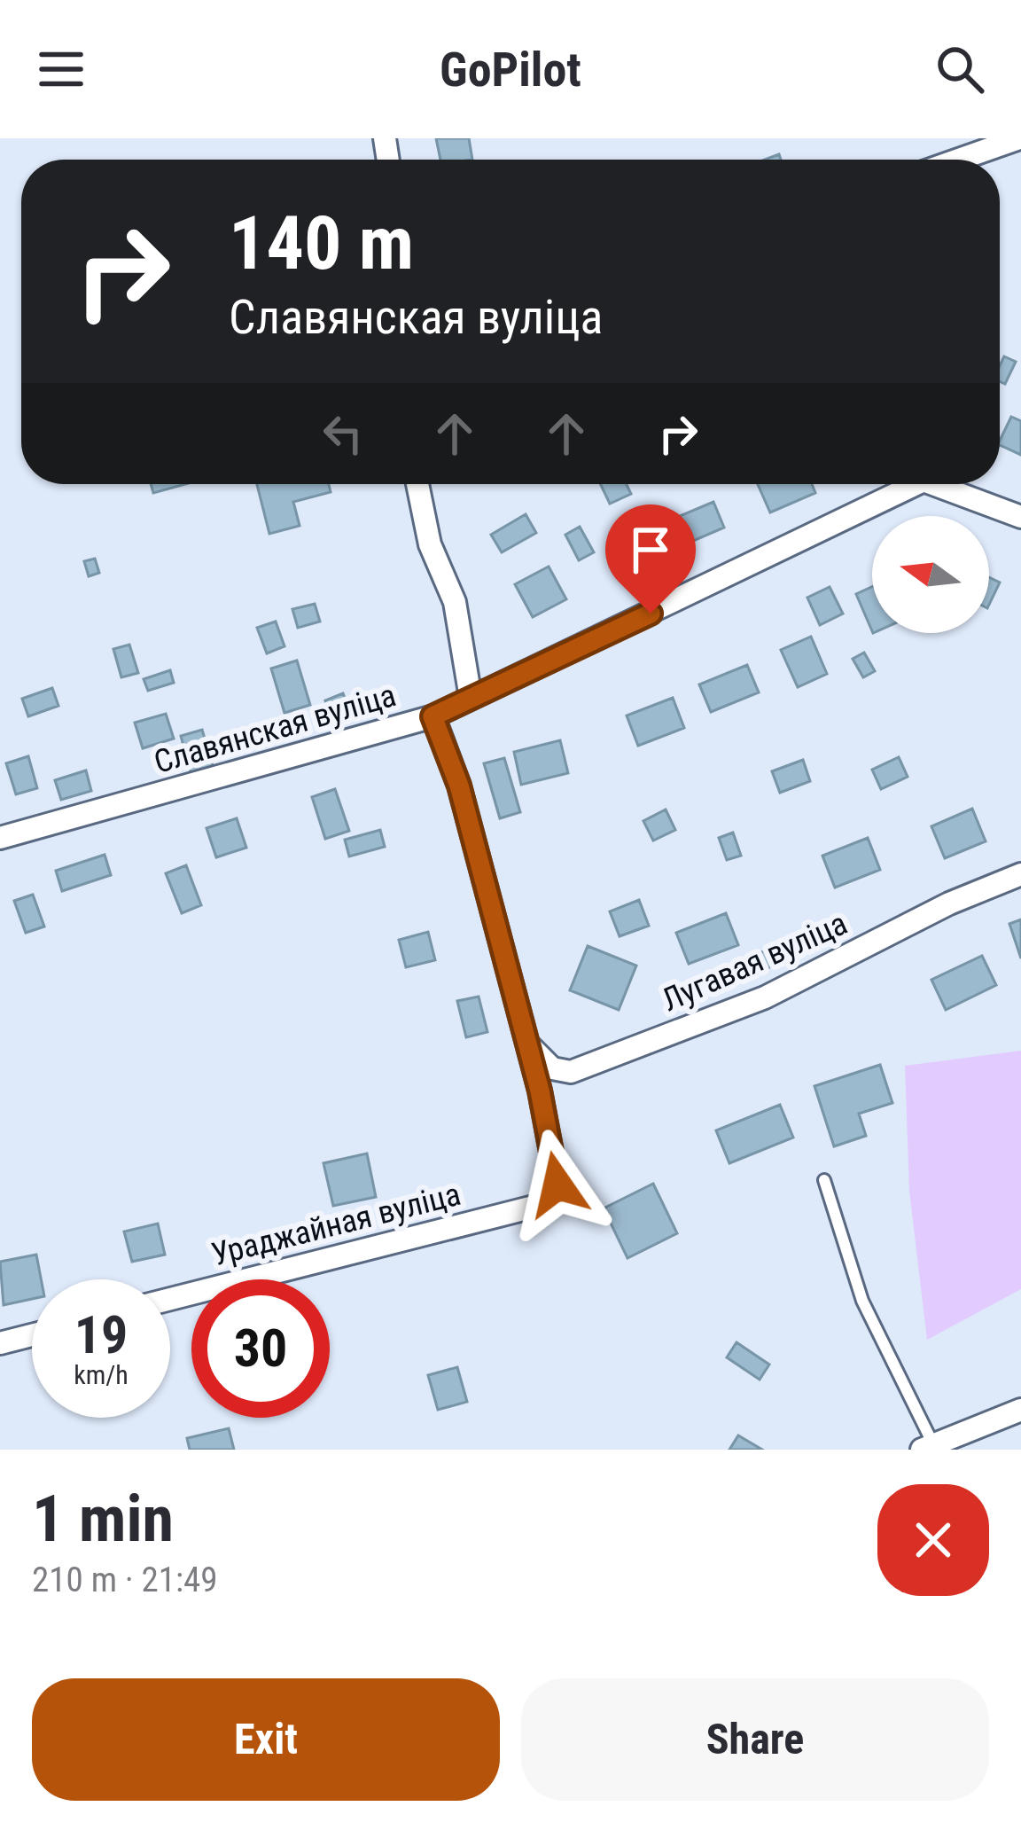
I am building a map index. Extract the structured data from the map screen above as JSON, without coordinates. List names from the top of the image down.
{
  "streets": {
    "street": ["Славянская вуліца", "Лугавая вуліца", "Ураджайная вуліца"]
  },
  "crossings": [
    ["Славянская вуліца", "Ураджайная вуліца"],
    ["Лугавая вуліца", "Ураджайная вуліца"]
  ],
  "north": "left",
  "page": {
    "header": "GoPilot",
    "turn": ["140 m", "Славянская вуліца"],
    "speed": "19 km/h",
    "limit": "30",
    "heading": ["1 min", "210 m · 21:49"],
    "buttons": ["Exit", "Share"]
  }
}
